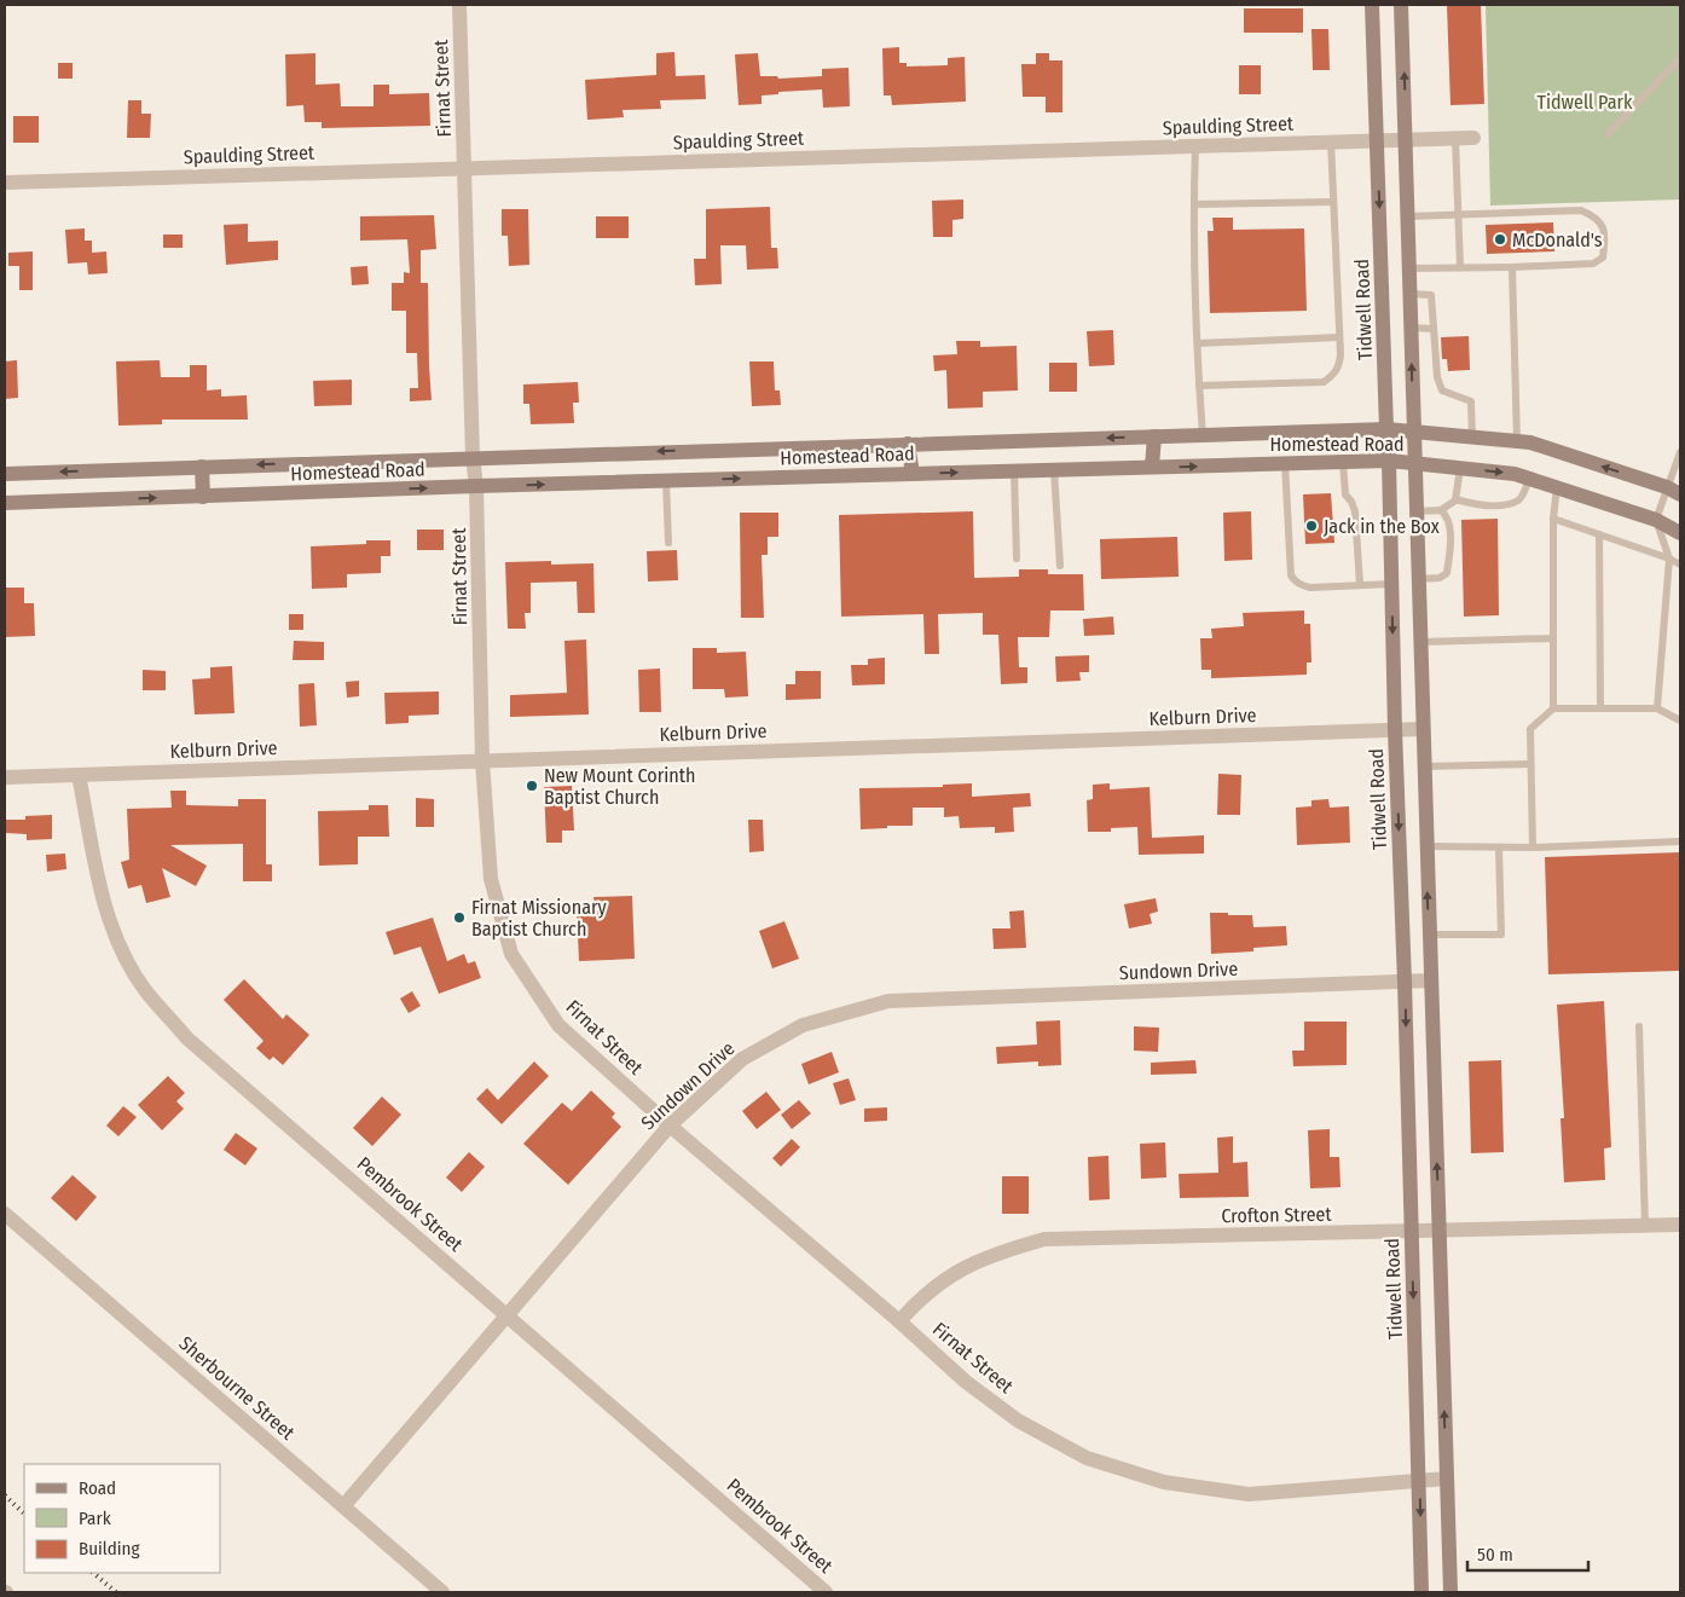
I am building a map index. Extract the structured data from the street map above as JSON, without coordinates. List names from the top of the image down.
{
  "streets": {
    "main road": ["Tidwell Road", "Homestead Road"],
    "street": [
      "Firnat Street",
      "Spaulding Street",
      "Kelburn Drive",
      "Sundown Drive",
      "Pembrook Street",
      "Crofton Street",
      "Sherbourne Street"
    ]
  },
  "crossings": [
    ["Firnat Street", "Spaulding Street"],
    ["Firnat Street", "Tidwell Road"],
    ["Firnat Street", "Homestead Road"],
    ["Firnat Street", "Kelburn Drive"],
    ["Firnat Street", "Sundown Drive"],
    ["Firnat Street", "Crofton Street"],
    ["Spaulding Street", "Tidwell Road"],
    ["Tidwell Road", "Homestead Road"],
    ["Tidwell Road", "Kelburn Drive"],
    ["Tidwell Road", "Sundown Drive"],
    ["Tidwell Road", "Crofton Street"],
    ["Kelburn Drive", "Pembrook Street"],
    ["Sundown Drive", "Pembrook Street"],
    ["Sundown Drive", "Sherbourne Street"]
  ],
  "parks": ["Tidwell Park"],
  "places": [
    "McDonald's",
    "Jack in the Box",
    "New Mount Corinth Baptist Church",
    "Firnat Missionary Baptist Church"
  ],
  "legend": ["Road", "Park", "Building"],
  "scale_bar": "50 m"
}
